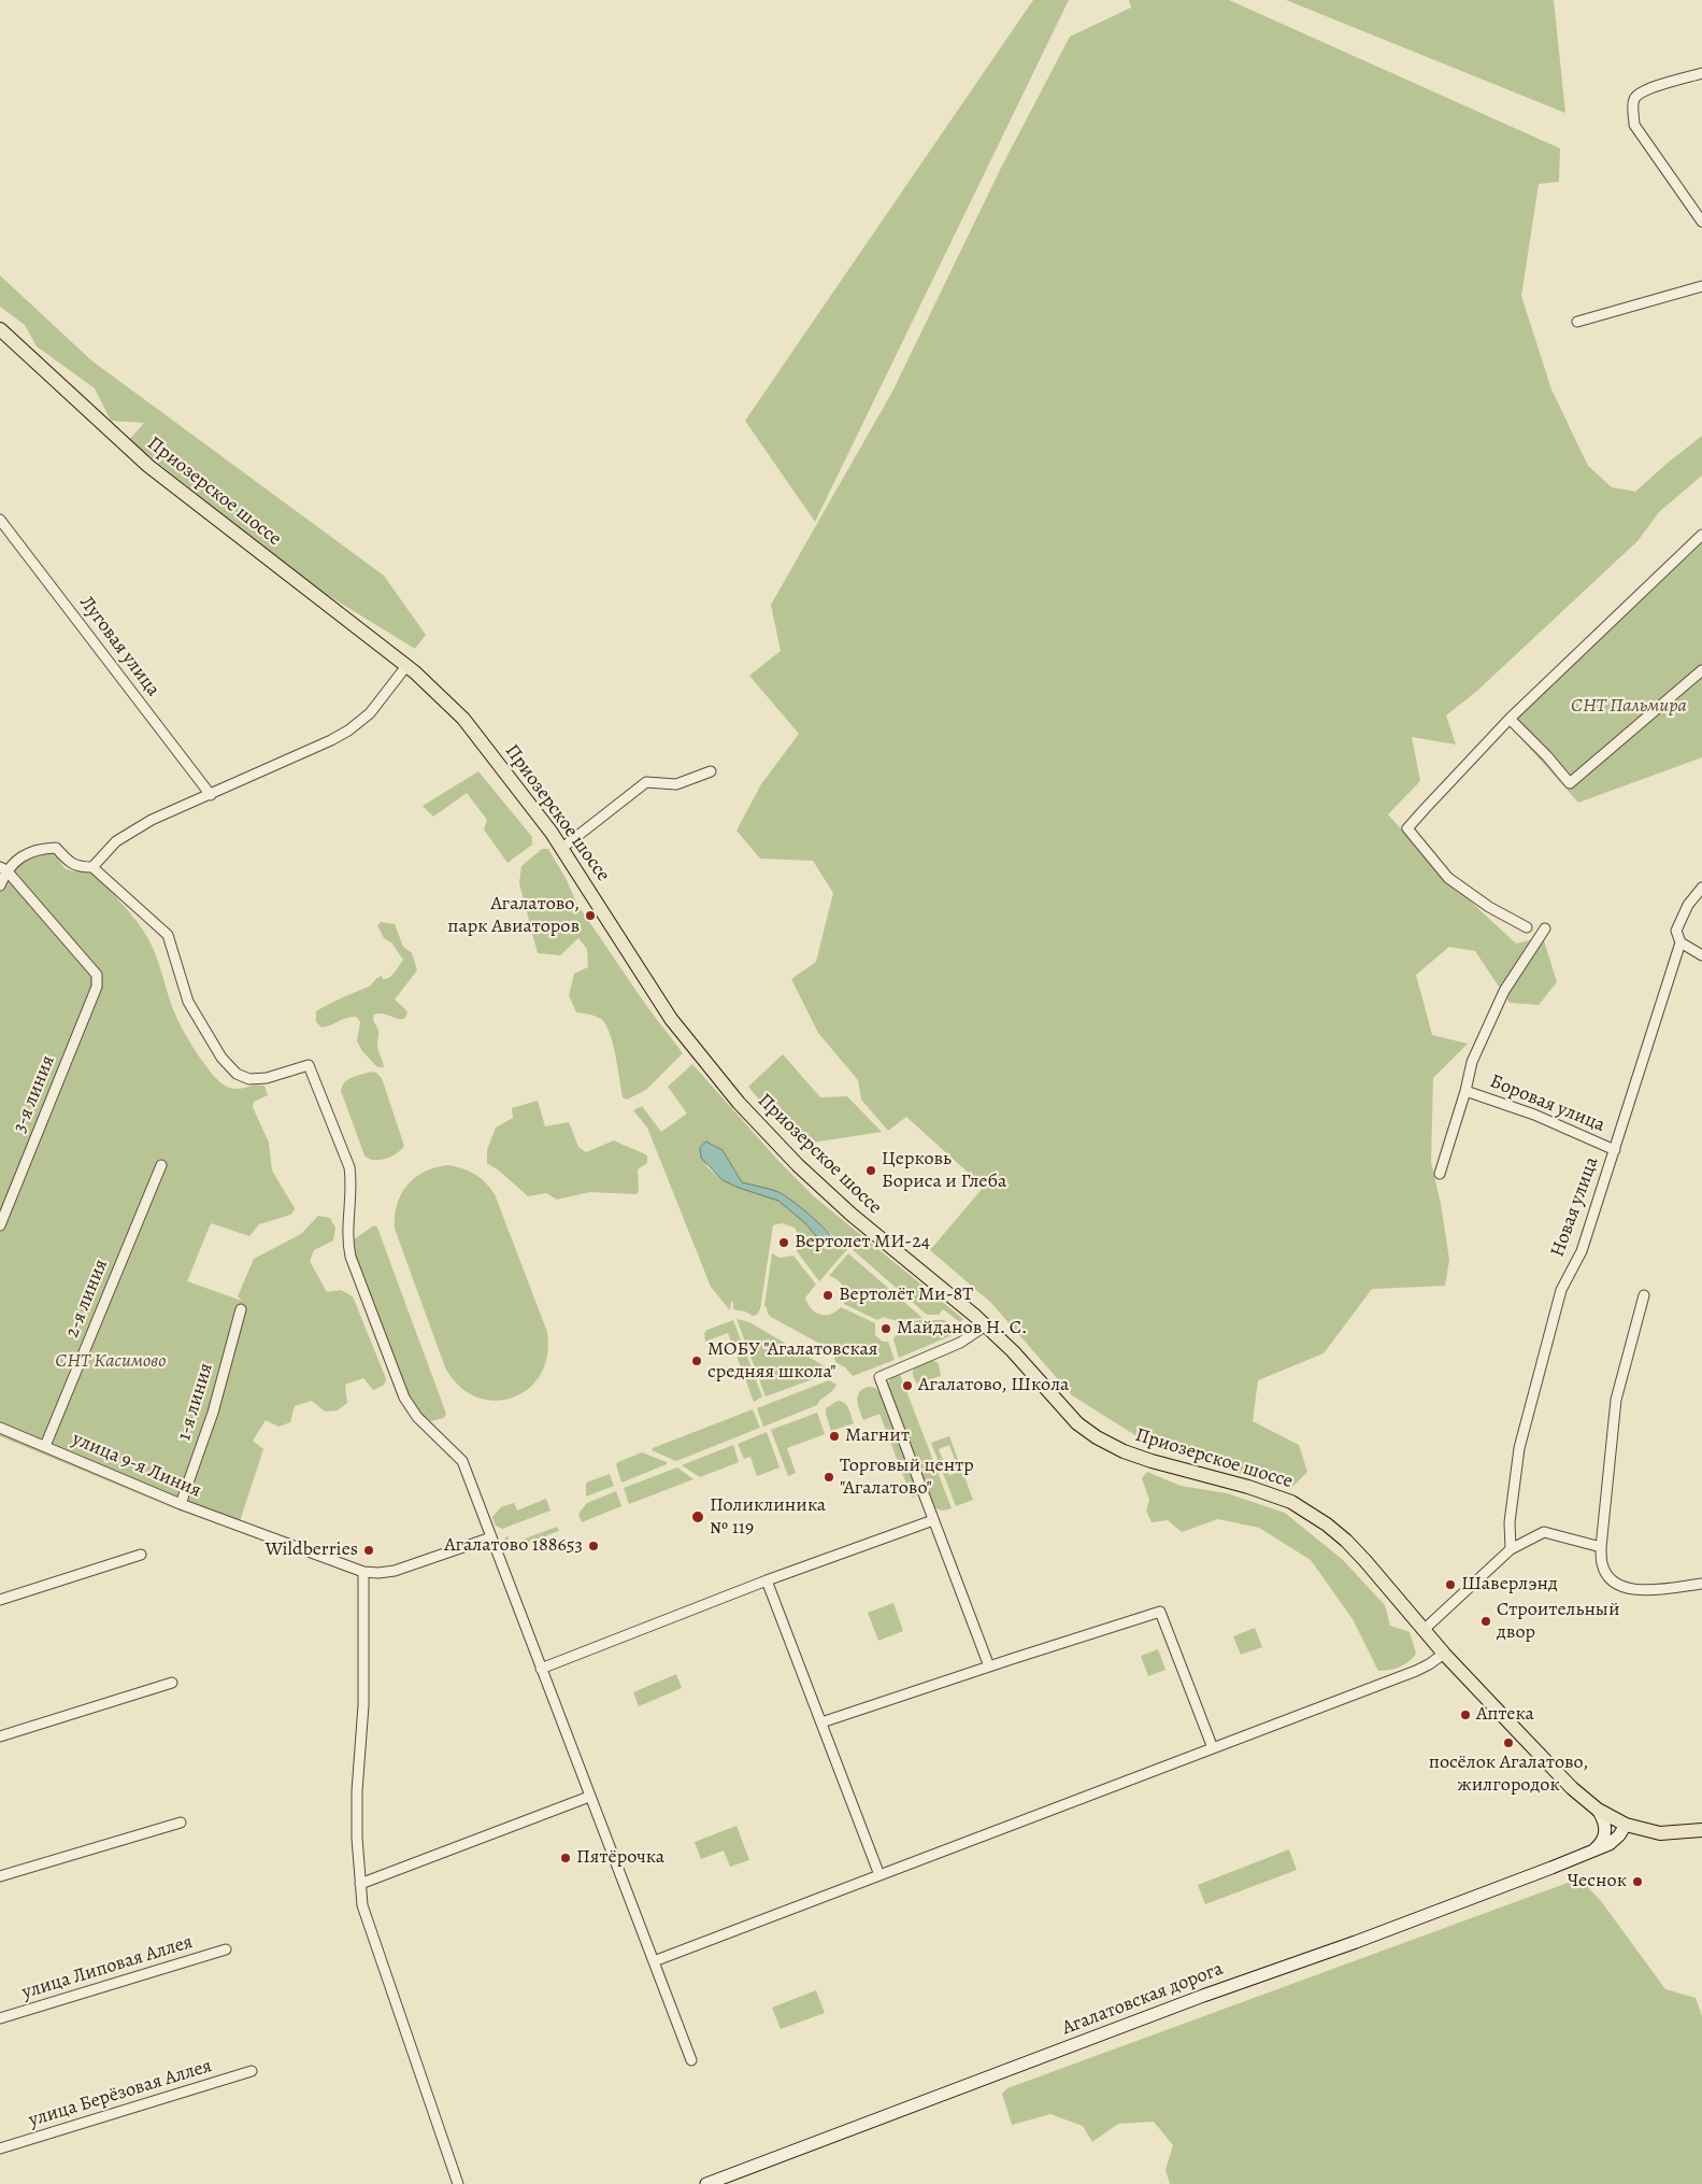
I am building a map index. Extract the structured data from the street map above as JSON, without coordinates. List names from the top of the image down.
{
  "streets": {
    "main road": ["Приозерское шоссе", "Агалатовская дорога"],
    "street": [
      "Луговая улица",
      "3-я линия",
      "Боровая улица",
      "Новая улица",
      "2-я линия",
      "1-я линия",
      "улица 9-я Линия",
      "улица Липовая Аллея",
      "улица Берёзовая Аллея"
    ]
  },
  "crossings": [
    ["Приозерское шоссе", "Агалатовская дорога"],
    ["Боровая улица", "Новая улица"],
    ["2-я линия", "улица 9-я Линия"],
    ["1-я линия", "улица 9-я Линия"]
  ],
  "parks": ["СНТ Пальмира", "СНТ Касимово"],
  "places": [
    "Агалатово, парк Авиаторов",
    "Церковь Бориса и Глеба",
    "Вертолет МИ-24",
    "Вертолёт Ми-8Т",
    "Майданов Н. С.",
    "МОБУ \"Агалатовская средняя школа\"",
    "Агалатово, Школа",
    "Магнит",
    "Торговый центр \"Агалатово\"",
    "Поликлиника № 119",
    "Агалатово 188653",
    "Wildberries",
    "Шаверлэнд",
    "Строительный двор",
    "Аптека",
    "посёлок Агалатово, жилгородок",
    "Пятёрочка",
    "Чеснок"
  ]
}
